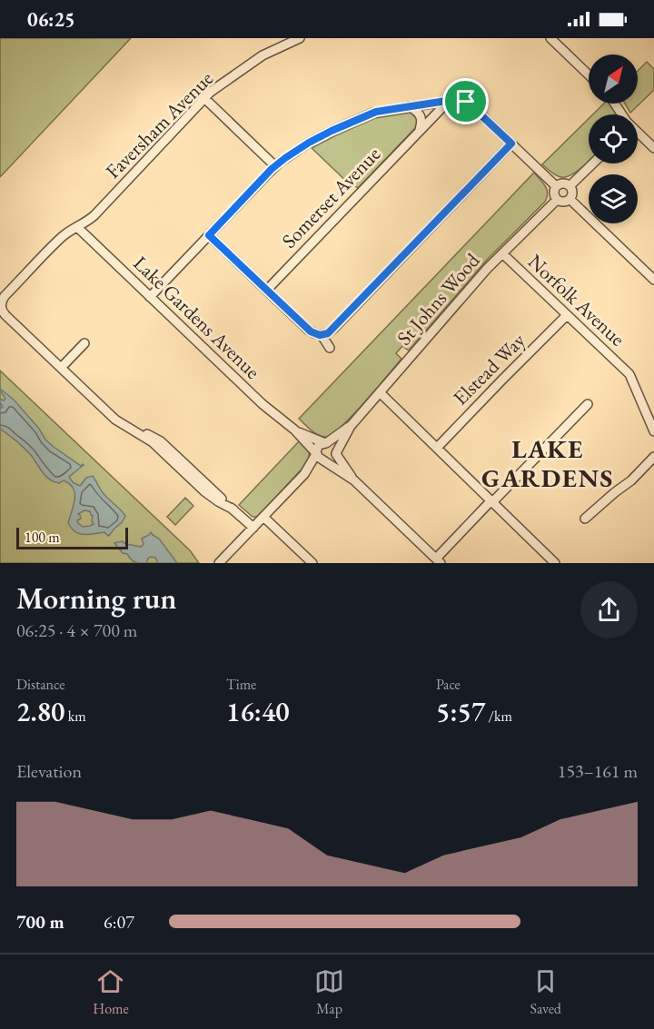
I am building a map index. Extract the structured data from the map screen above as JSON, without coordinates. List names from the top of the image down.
{
  "streets": {
    "street": [
      "Faversham Avenue",
      "Somerset Avenue",
      "St Johns Wood",
      "Norfolk Avenue",
      "Lake Gardens Avenue",
      "Elstead Way"
    ]
  },
  "crossings": [
    ["Faversham Avenue", "Lake Gardens Avenue"],
    ["St Johns Wood", "Norfolk Avenue"],
    ["St Johns Wood", "Lake Gardens Avenue"],
    ["Norfolk Avenue", "Elstead Way"]
  ],
  "districts": ["LAKE GARDENS"],
  "scale_bar": "100 m",
  "north": "top right",
  "page": {
    "status": "06:25",
    "scale": "100 m",
    "heading": ["Morning run", "06:25 · 4 × 700 m"],
    "stats": [
      ["Distance", "2.80 km"],
      ["Time", "16:40"],
      ["Pace", "5:57 /km"]
    ],
    "chart": ["Elevation", "153–161 m"],
    "list": [
      {
        "name": "700 m",
        "note": "6:07"
      }
    ],
    "tabs": ["Home", "Map", "Saved"]
  }
}
